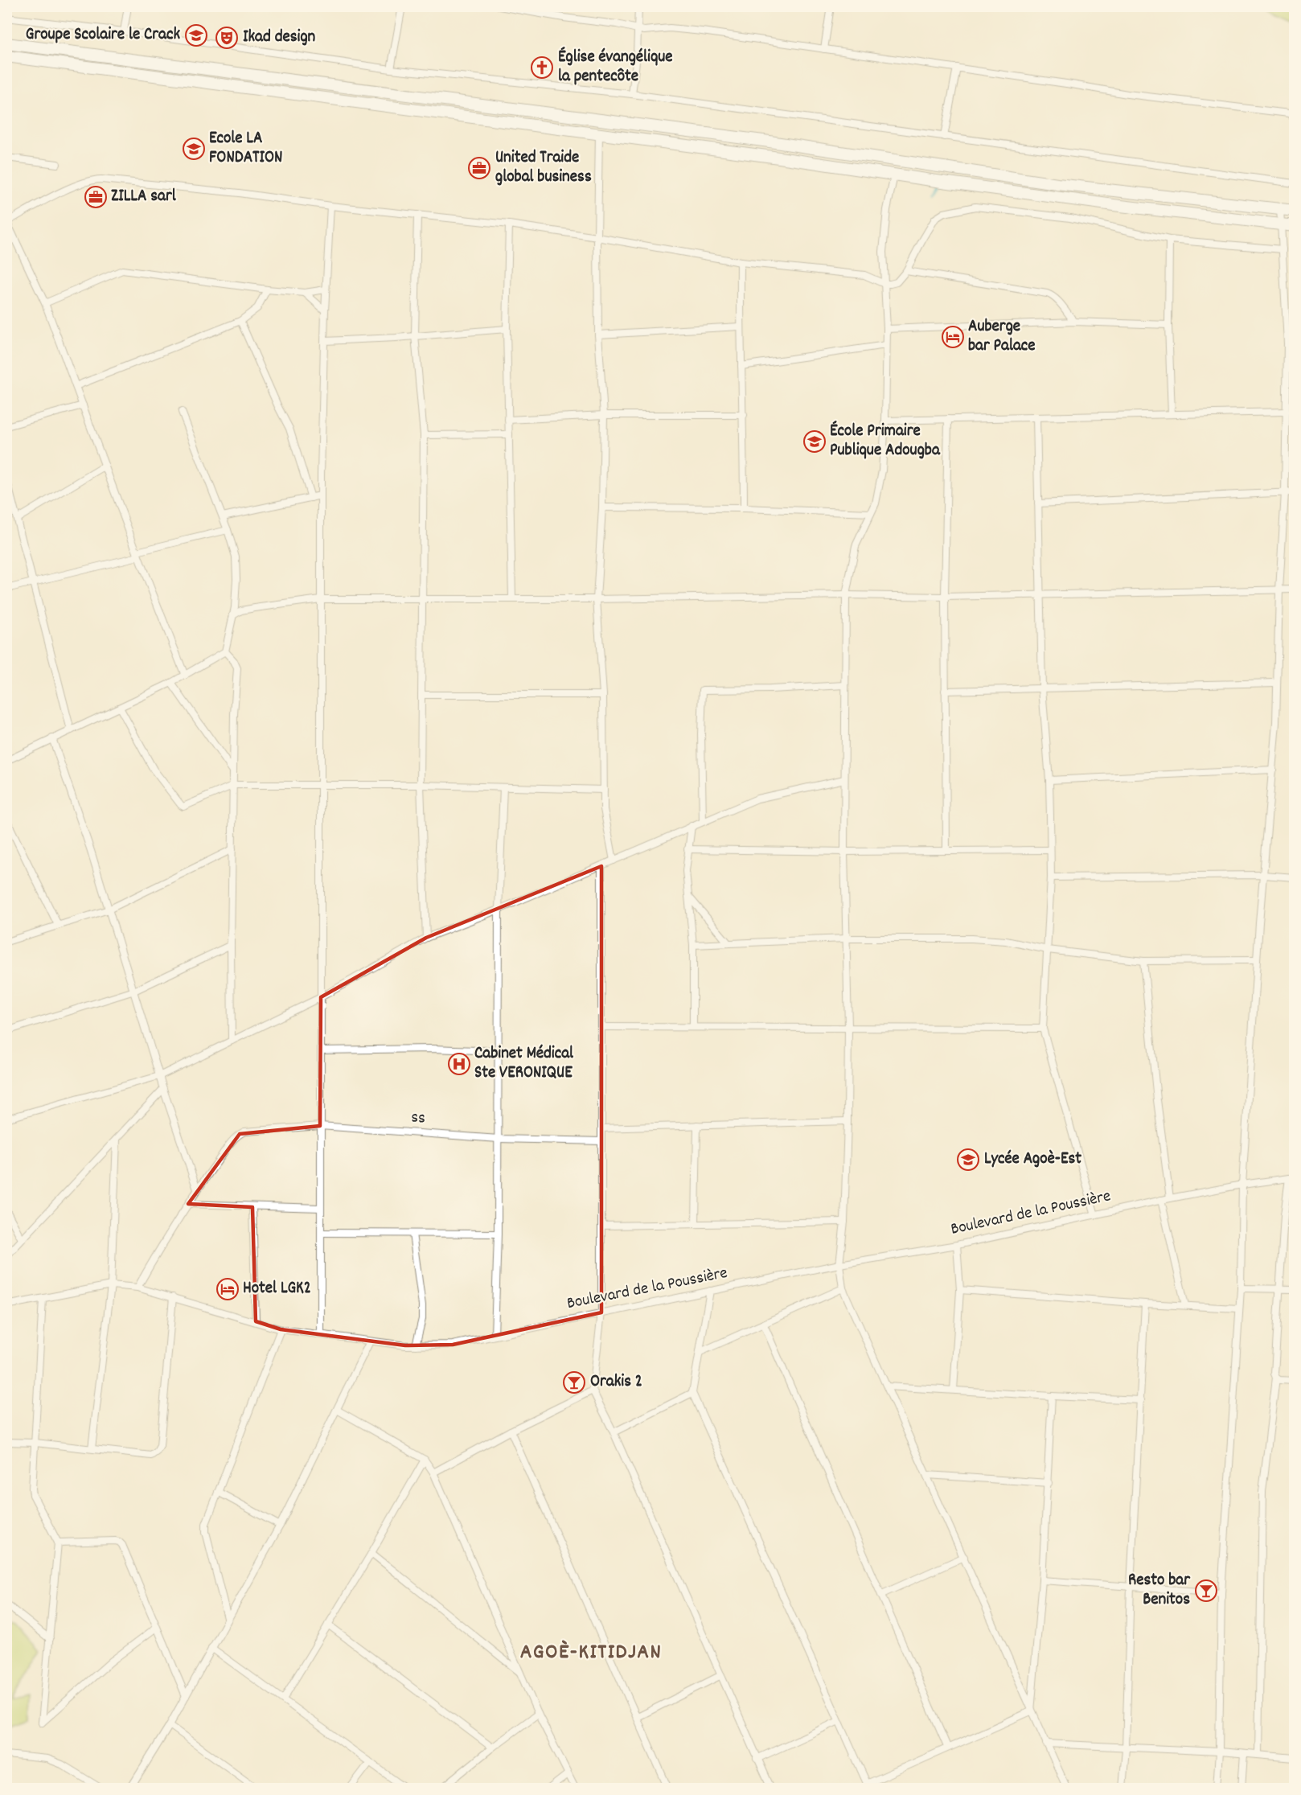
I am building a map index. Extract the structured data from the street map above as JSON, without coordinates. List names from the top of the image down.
{
  "streets": {
    "street": ["ss", "Boulevard de la Poussière"]
  },
  "districts": ["AGOÈ-KITIDJAN"],
  "places": {
    "school or university": [
      "Groupe Scolaire le Crack",
      "Ecole LA FONDATION",
      "École Primaire Publique Adougba",
      "Lycée Agoè-Est"
    ],
    "theatre": ["Ikad design"],
    "church": ["Église évangélique la pentecôte"],
    "office": ["United Traide global business", "ZILLA sarl"],
    "hotel": ["Auberge bar Palace", "Hotel LGK2"],
    "hospital": ["Cabinet Médical Ste VERONIQUE"],
    "bar": ["Orakis 2", "Resto bar Benitos"]
  }
}
